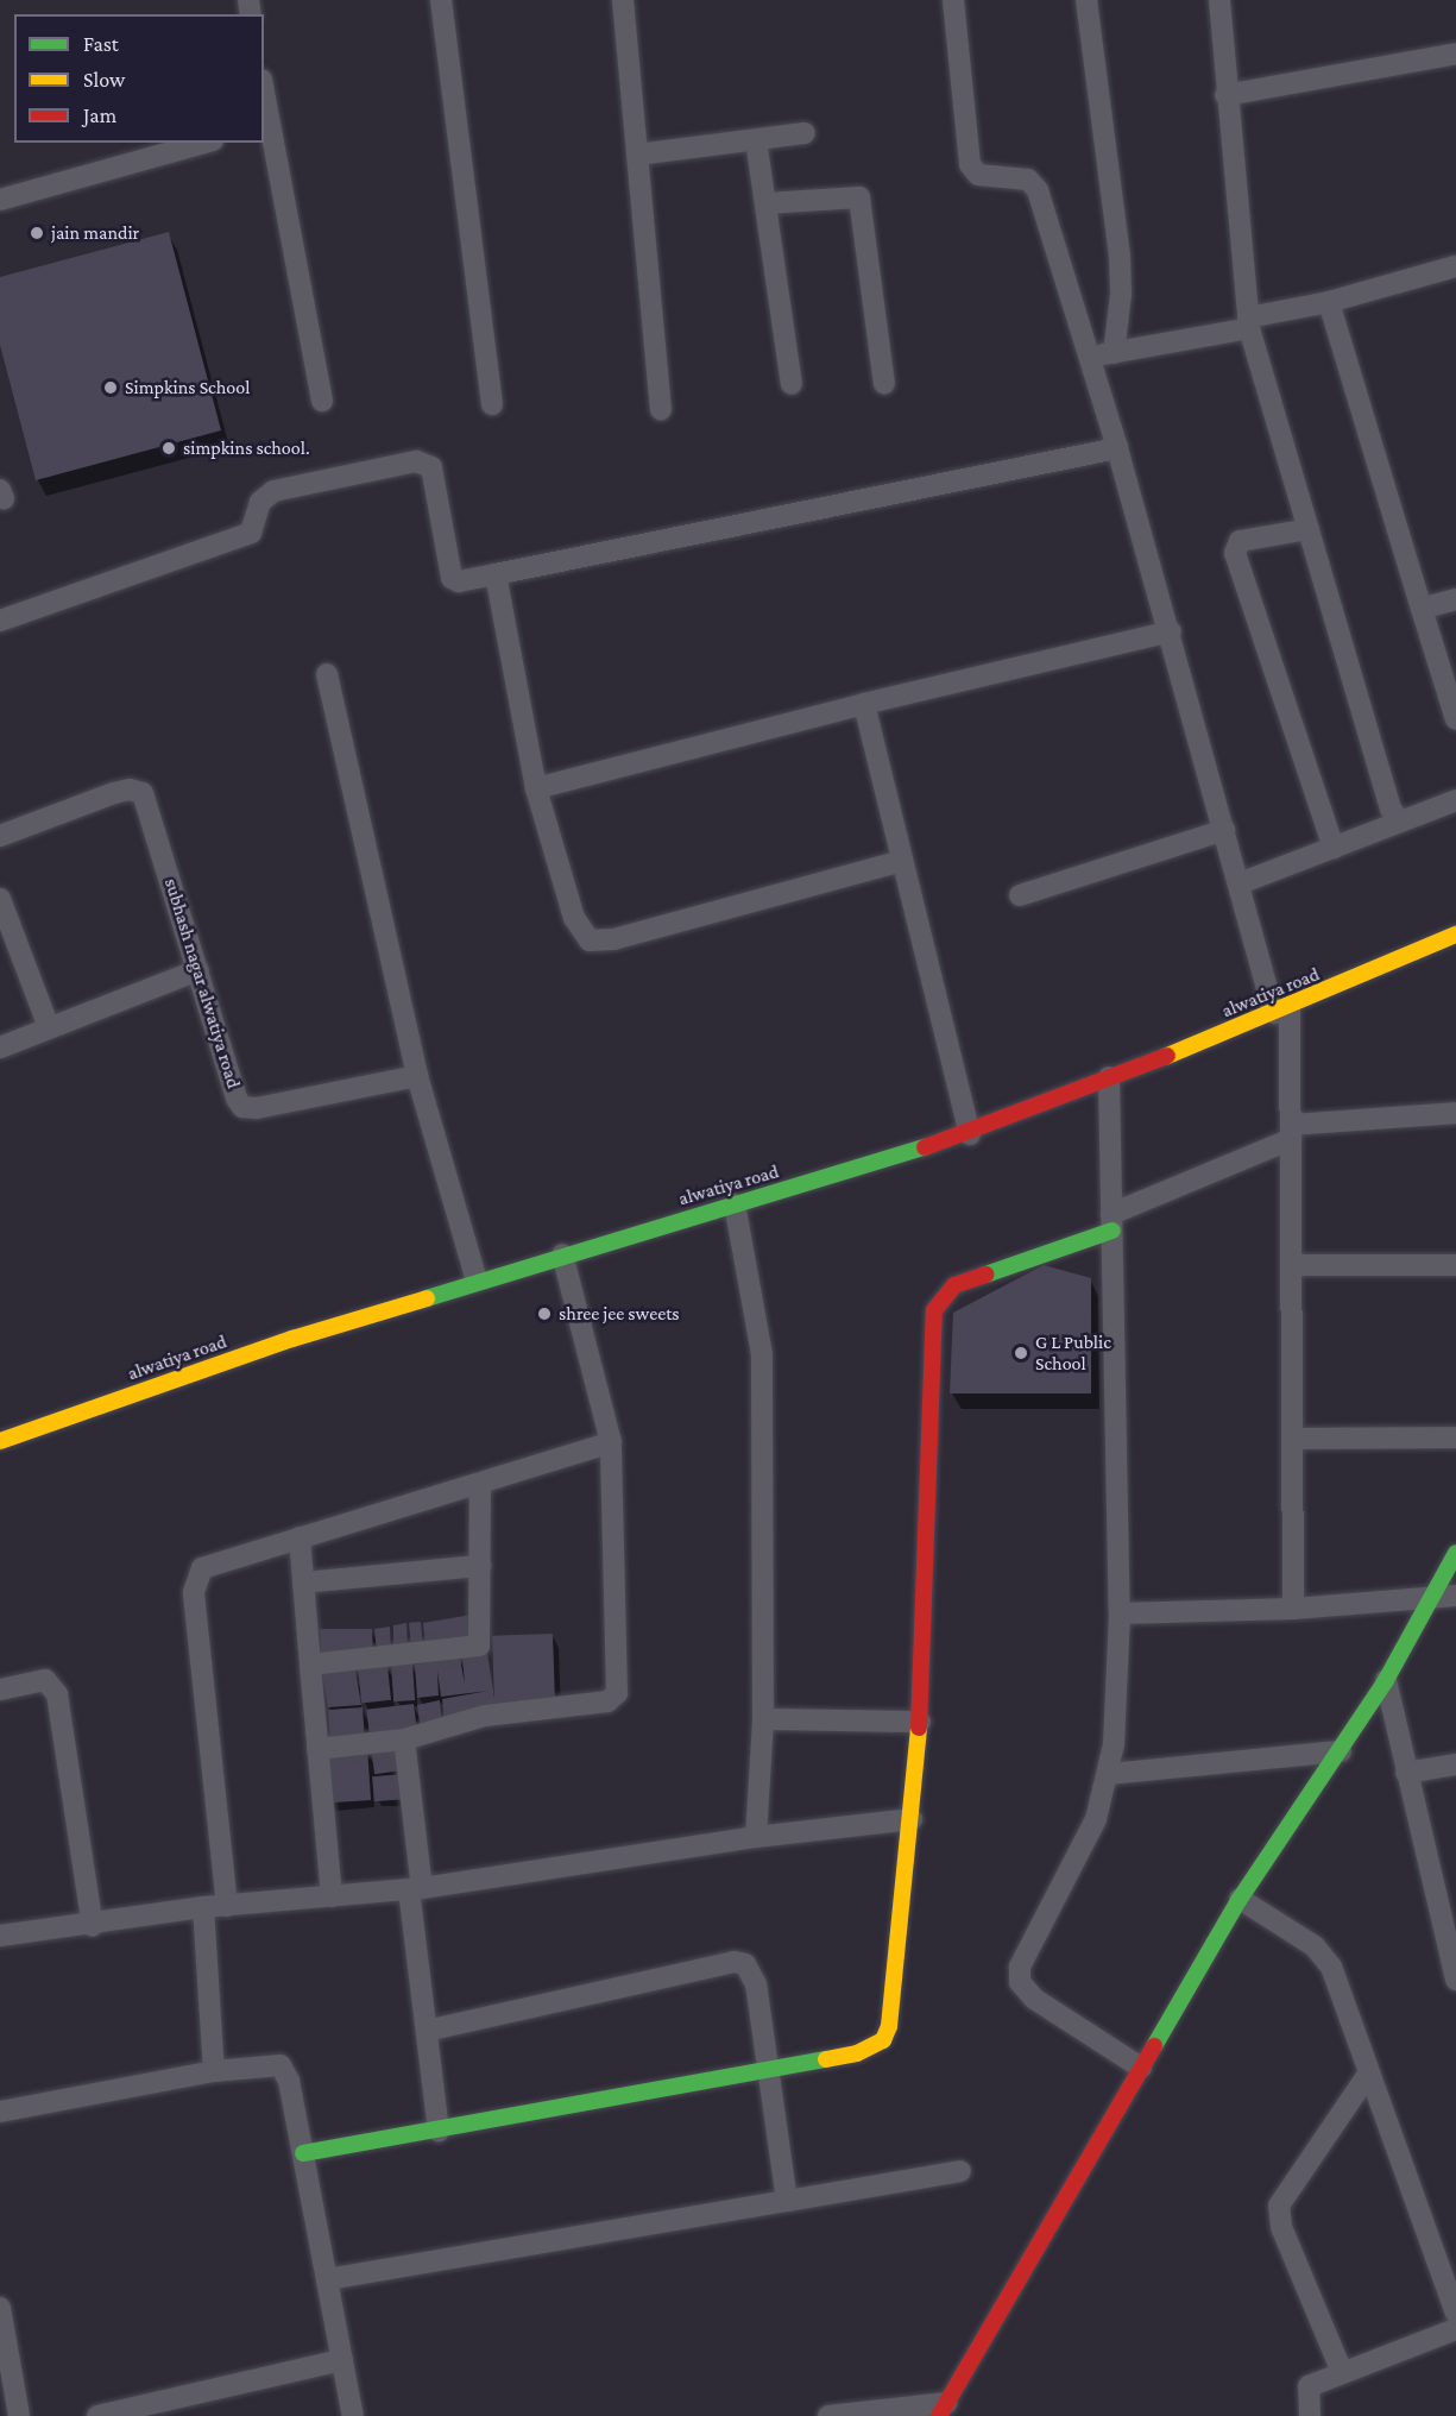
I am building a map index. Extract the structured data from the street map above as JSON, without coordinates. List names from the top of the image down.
{
  "streets": {
    "street": ["subhash nagar alwatiya road", "alwatiya road"]
  },
  "places": [
    "jain mandir",
    "Simpkins School",
    "simpkins school.",
    "shree jee sweets",
    "G L Public School"
  ],
  "legend": ["Fast", "Slow", "Jam"]
}
